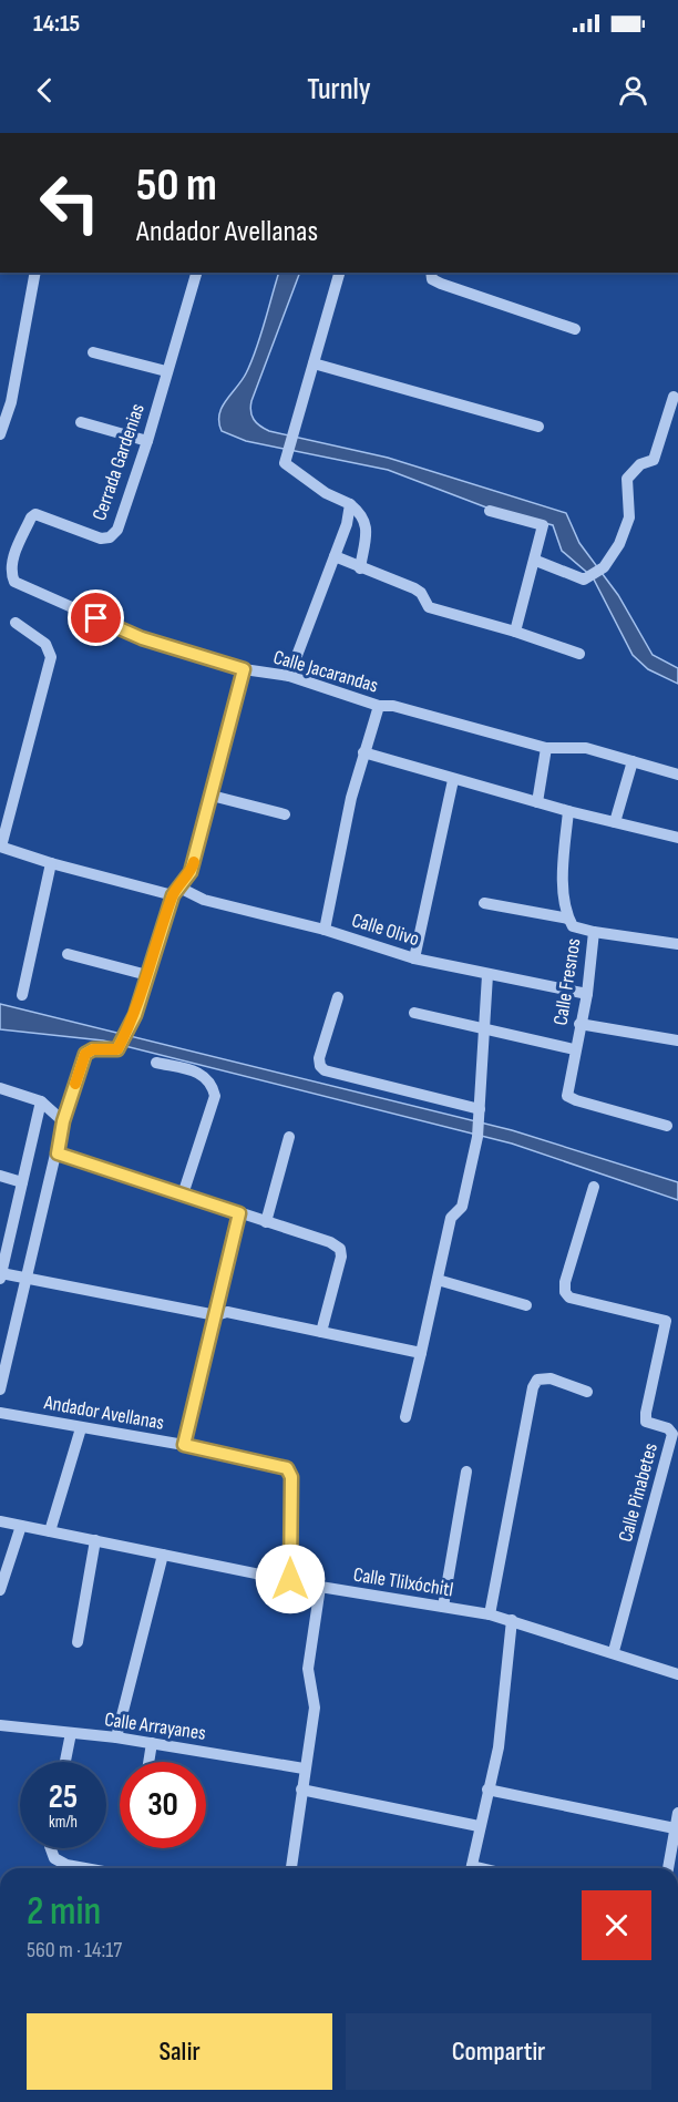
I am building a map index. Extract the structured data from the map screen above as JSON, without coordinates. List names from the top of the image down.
{
  "streets": {
    "street": [
      "Cerrada Gardenias",
      "Calle Jacarandas",
      "Calle Olivo",
      "Calle Fresnos",
      "Andador Avellanas",
      "Calle Pinabetes",
      "Calle Tlilxóchitl",
      "Calle Arrayanes"
    ]
  },
  "crossings": [
    ["Cerrada Gardenias", "Calle Jacarandas"],
    ["Calle Olivo", "Calle Fresnos"],
    ["Andador Avellanas", "Calle Tlilxóchitl"],
    ["Calle Pinabetes", "Calle Tlilxóchitl"]
  ],
  "page": {
    "status": "14:15",
    "header": "Turnly",
    "turn": ["50 m", "Andador Avellanas"],
    "speed": "25 km/h",
    "limit": "30",
    "heading": ["2 min", "560 m · 14:17"],
    "buttons": ["Salir", "Compartir"]
  }
}
